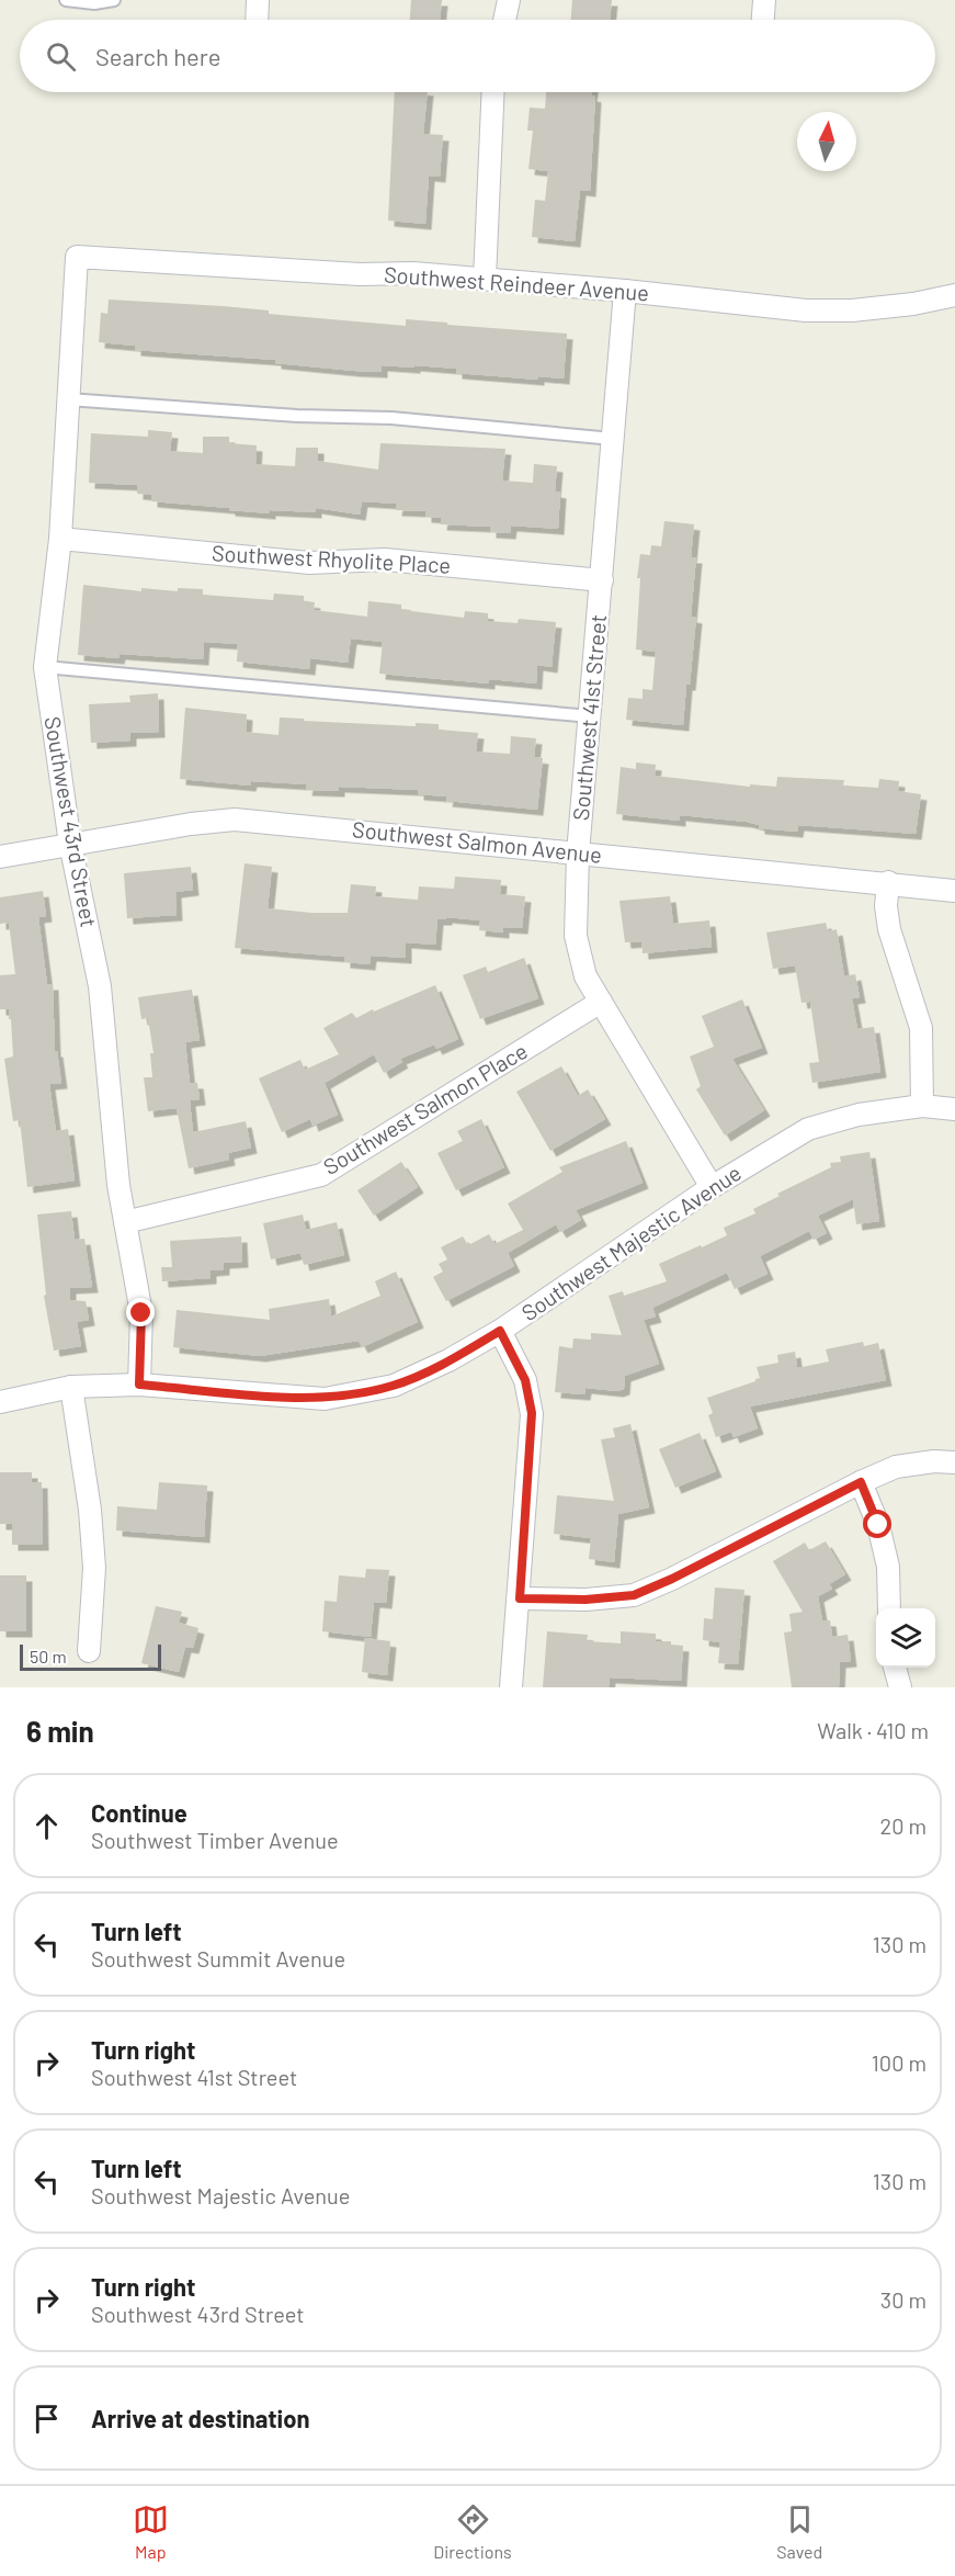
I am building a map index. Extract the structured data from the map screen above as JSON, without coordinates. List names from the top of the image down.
{
  "streets": {
    "street": [
      "Southwest Reindeer Avenue",
      "Southwest Rhyolite Place",
      "Southwest 41st Street",
      "Southwest 43rd Street",
      "Southwest Salmon Avenue",
      "Southwest Salmon Place",
      "Southwest Majestic Avenue"
    ]
  },
  "crossings": [
    ["Southwest Reindeer Avenue", "Southwest 41st Street"],
    ["Southwest Reindeer Avenue", "Southwest 43rd Street"],
    ["Southwest Rhyolite Place", "Southwest 41st Street"],
    ["Southwest Rhyolite Place", "Southwest 43rd Street"],
    ["Southwest 41st Street", "Southwest Salmon Avenue"],
    ["Southwest 41st Street", "Southwest Salmon Place"],
    ["Southwest 41st Street", "Southwest Majestic Avenue"],
    ["Southwest 43rd Street", "Southwest Salmon Avenue"],
    ["Southwest 43rd Street", "Southwest Salmon Place"],
    ["Southwest 43rd Street", "Southwest Majestic Avenue"]
  ],
  "scale_bar": "50 m",
  "north": "top",
  "page": {
    "search": "Search here",
    "scale": "50 m",
    "heading": ["6 min", "Walk · 410 m"],
    "list": [
      ["Continue", "Southwest Timber Avenue", "20 m"],
      ["Turn left", "Southwest Summit Avenue", "130 m"],
      ["Turn right", "Southwest 41st Street", "100 m"],
      ["Turn left", "Southwest Majestic Avenue", "130 m"],
      ["Turn right", "Southwest 43rd Street", "30 m"],
      "Arrive at destination"
    ],
    "nav": ["Map", "Directions", "Saved"]
  }
}
